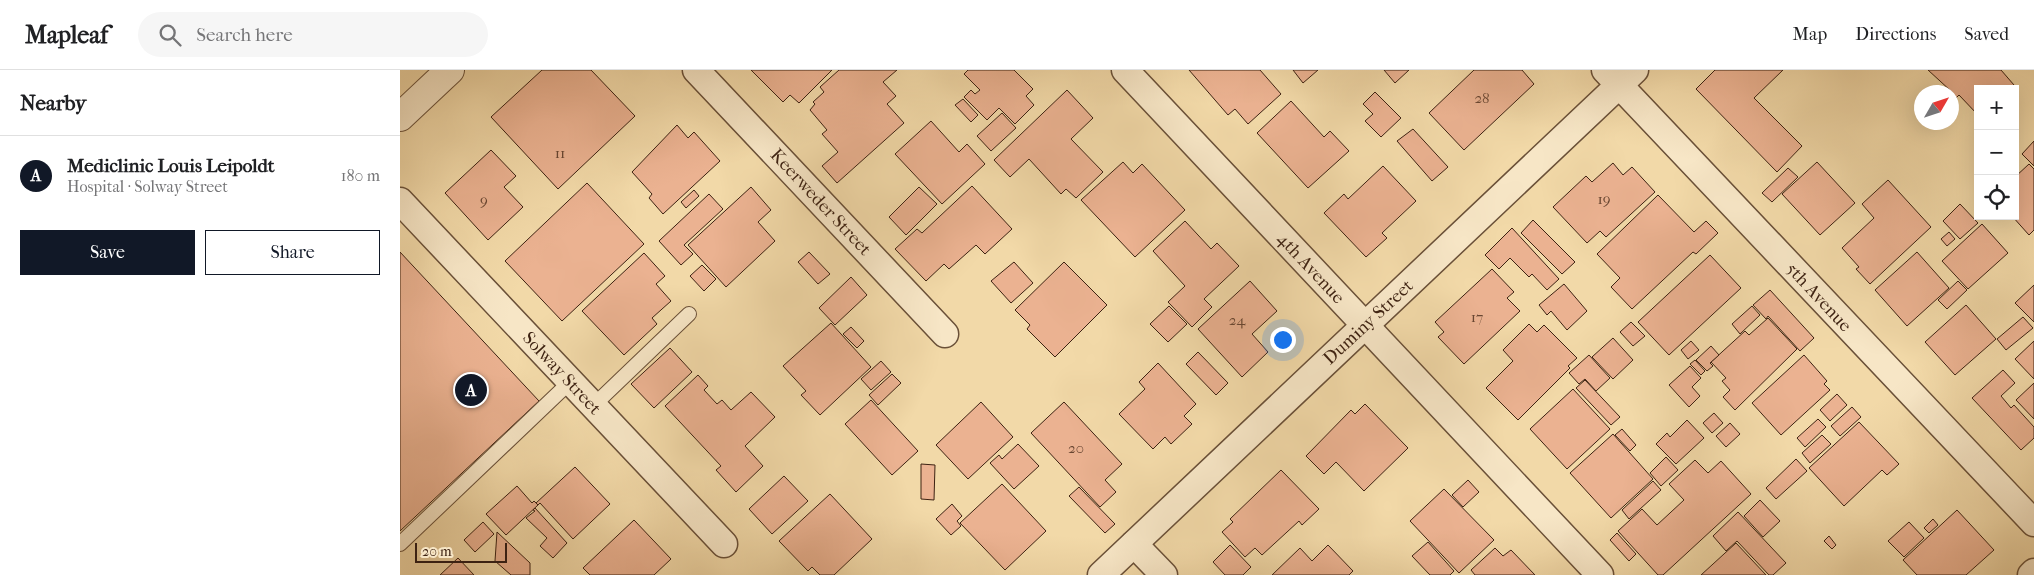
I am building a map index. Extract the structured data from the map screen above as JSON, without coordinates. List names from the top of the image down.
{
  "streets": {
    "street": [
      "Keerweder Street",
      "4th Avenue",
      "5th Avenue",
      "Duminy Street",
      "Solway Street"
    ]
  },
  "crossings": [
    ["4th Avenue", "Duminy Street"],
    ["5th Avenue", "Duminy Street"]
  ],
  "house_numbers": [
    "28",
    "11",
    "19",
    "9",
    "17",
    "24",
    "20"
  ],
  "scale_bar": "20 m",
  "north": "top right",
  "page": {
    "header": "Mapleaf",
    "search": "Search here",
    "nav": ["Map", "Directions", "Saved"],
    "heading": "Nearby",
    "map_buttons": ["+", "−"],
    "list": [
      {
        "mark": "A",
        "name": "Mediclinic Louis Leipoldt",
        "note": "Hospital · Solway Street",
        "value": "180 m"
      }
    ],
    "buttons": ["Save", "Share"],
    "pins": "A",
    "scale": "20 m"
  }
}
